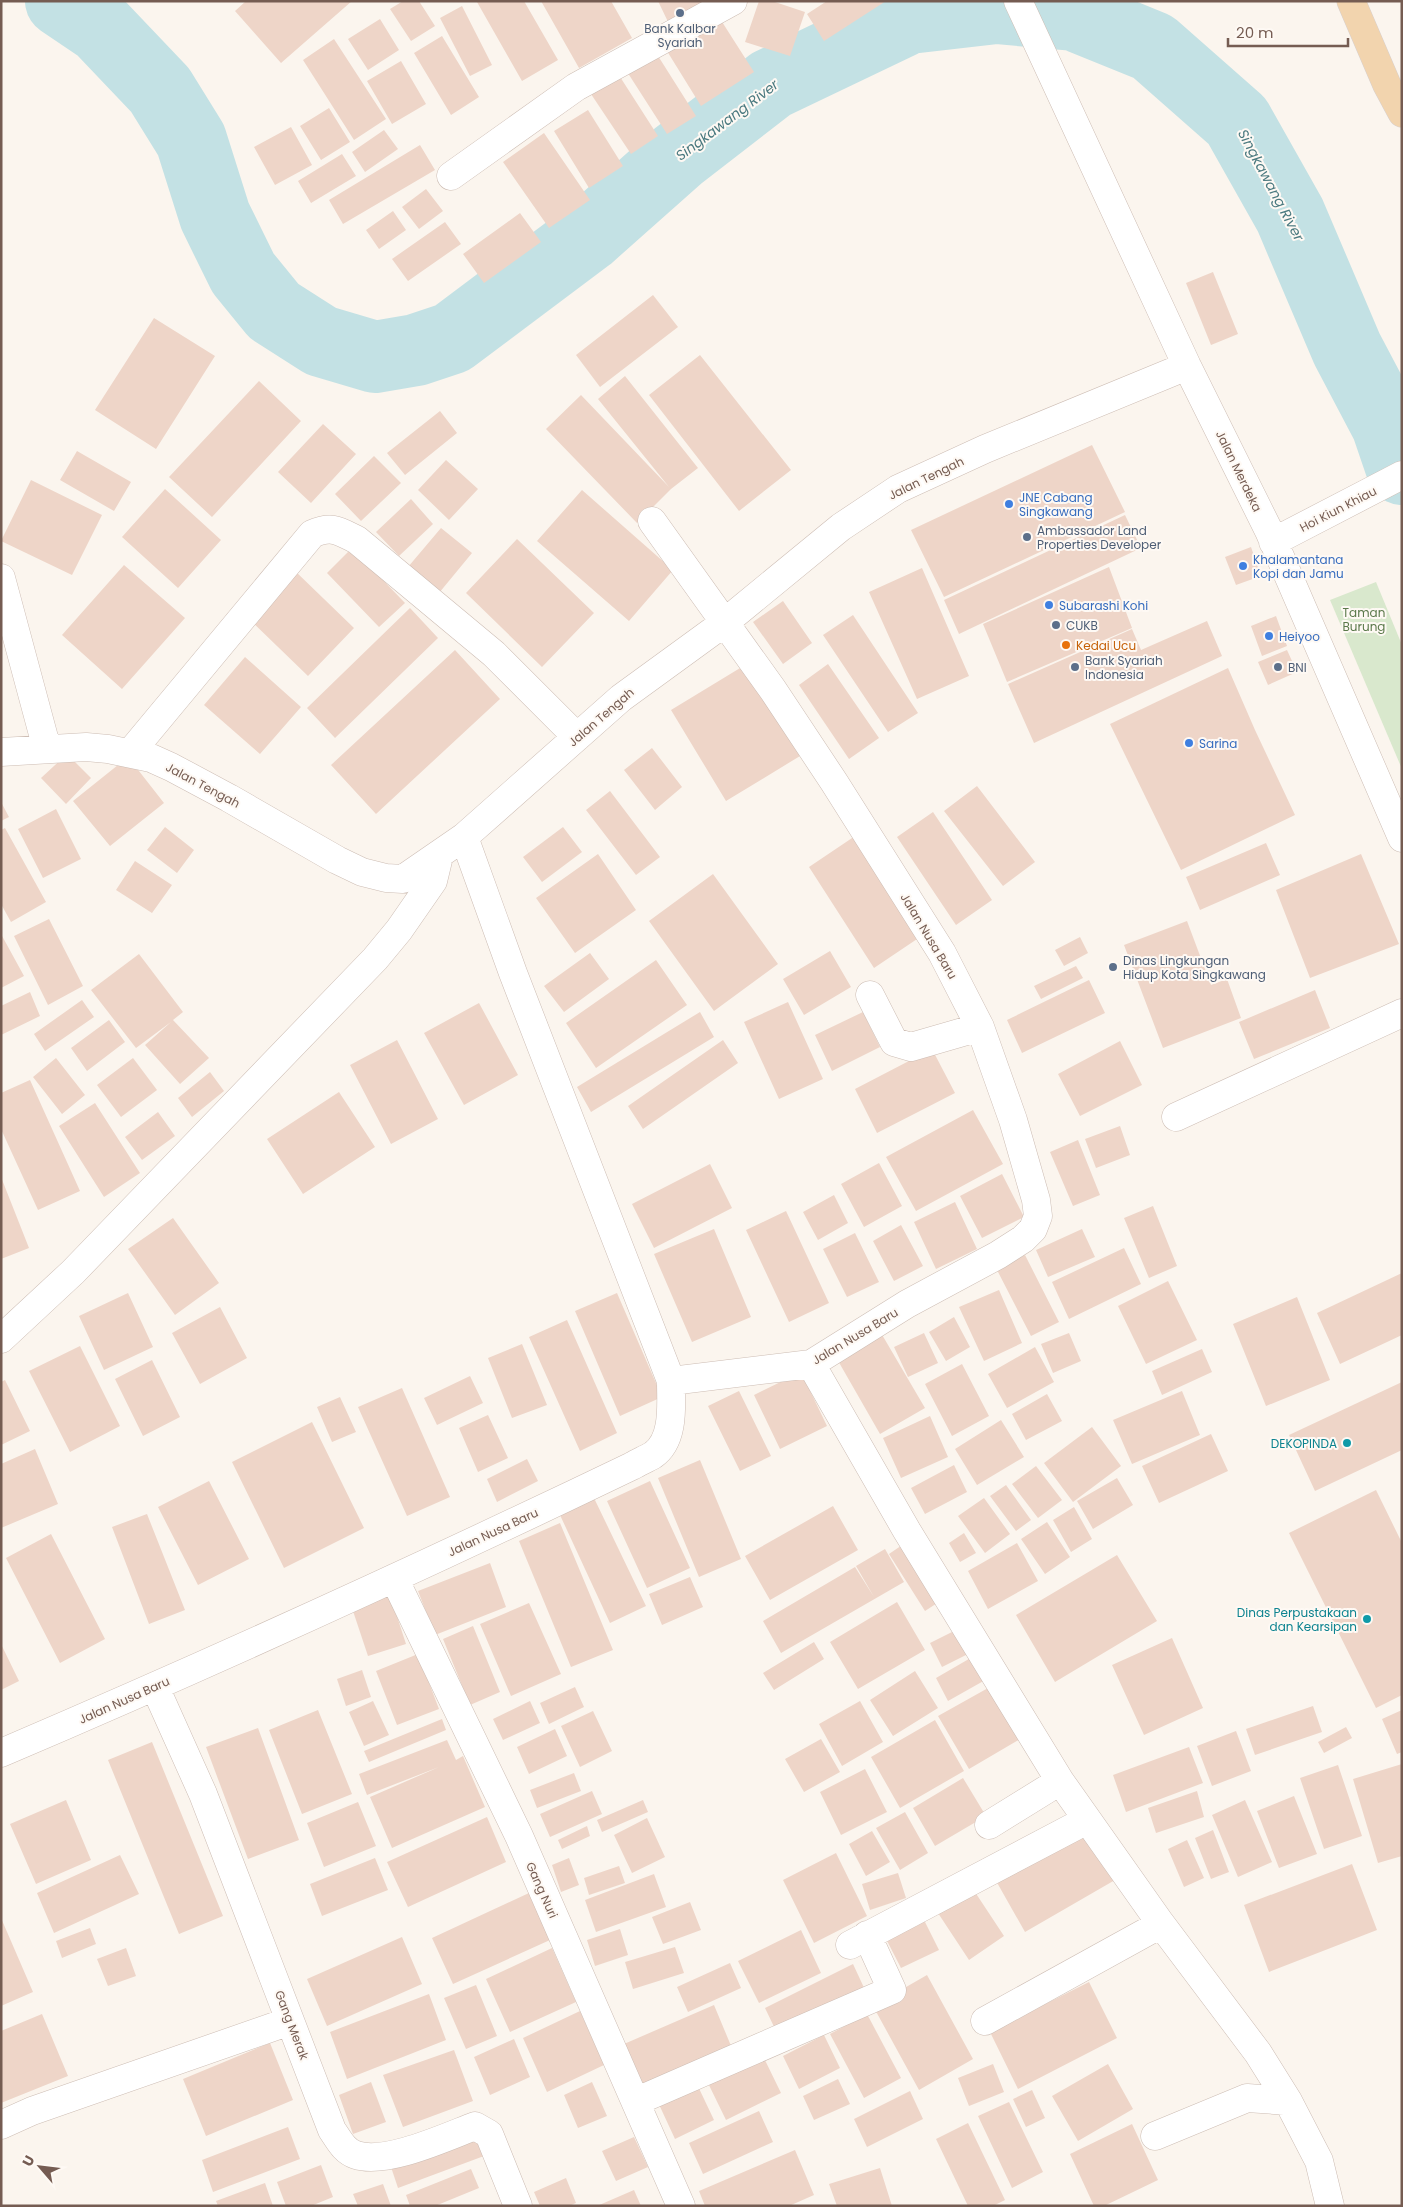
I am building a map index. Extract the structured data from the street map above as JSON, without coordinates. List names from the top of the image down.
{
  "streets": {
    "street": [
      "Jalan Merdeka",
      "Jalan Tengah",
      "Hoi Kiun Khiau",
      "Jalan Nusa Baru",
      "Gang Nuri",
      "Gang Merak"
    ]
  },
  "crossings": [
    ["Jalan Merdeka", "Jalan Tengah"],
    ["Jalan Merdeka", "Hoi Kiun Khiau"],
    ["Jalan Tengah", "Jalan Nusa Baru"],
    ["Jalan Nusa Baru", "Gang Nuri"],
    ["Jalan Nusa Baru", "Gang Merak"]
  ],
  "water": ["Singkawang River"],
  "parks": ["Taman Burung"],
  "places": [
    "Bank Kalbar Syariah",
    "JNE Cabang Singkawang",
    "Ambassador Land Properties Developer",
    "Khalamantana Kopi dan Jamu",
    "Subarashi Kohi",
    "CUKB",
    "Heiyoo",
    "Kedai Ucu",
    "Bank Syariah Indonesia",
    "BNI",
    "Sarina",
    "Dinas Lingkungan Hidup Kota Singkawang",
    "DEKOPINDA",
    "Dinas Perpustakaan dan Kearsipan"
  ],
  "scale_bar": "20 m",
  "north": "top left"
}
